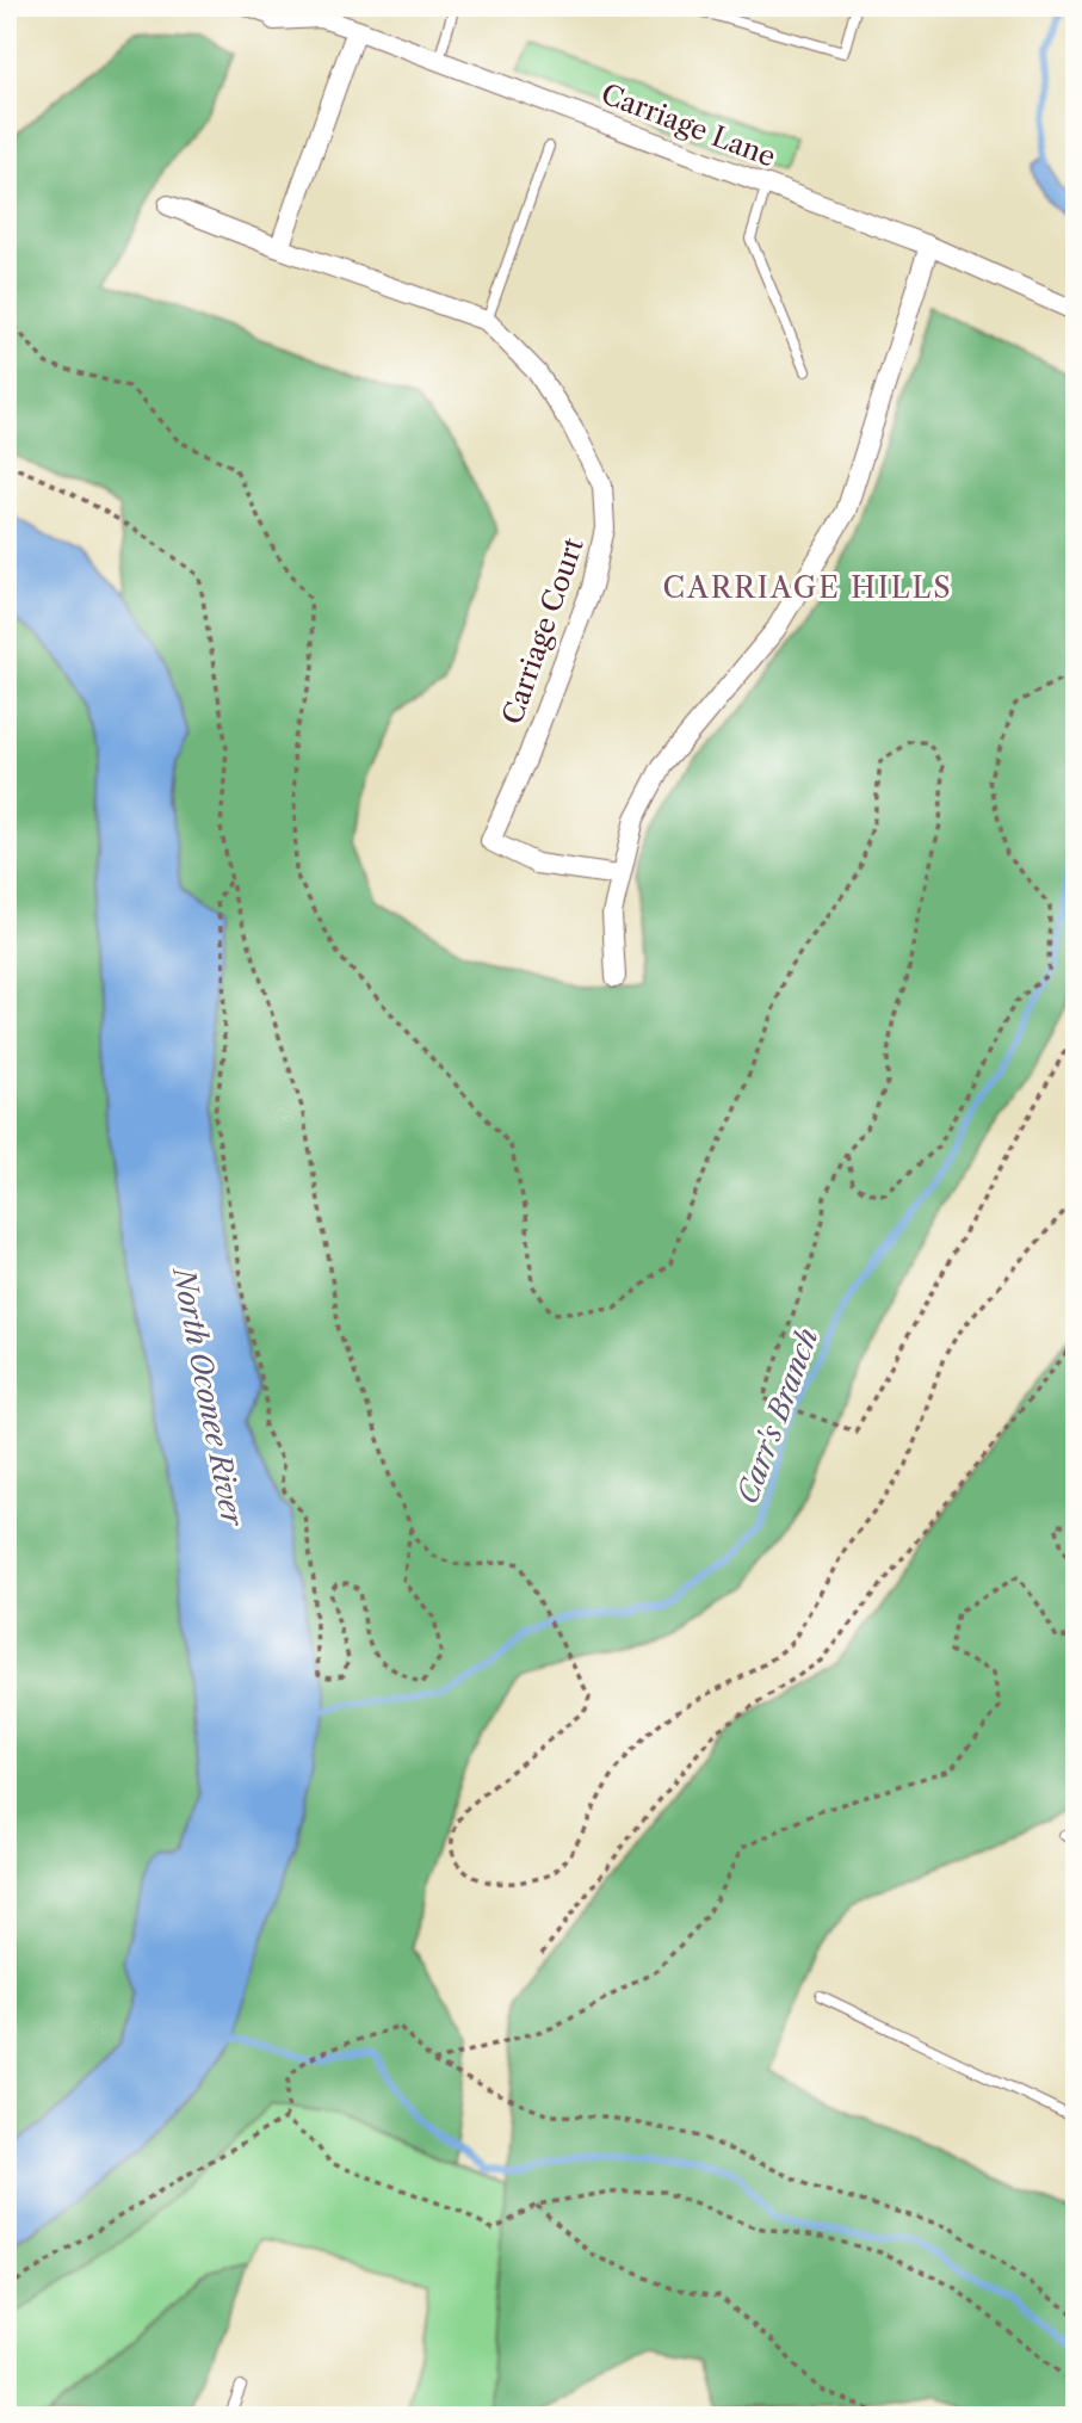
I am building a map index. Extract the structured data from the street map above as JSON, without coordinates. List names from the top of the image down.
{
  "streets": {
    "street": ["Carriage Lane", "Carriage Court"]
  },
  "districts": ["CARRIAGE HILLS"],
  "water": ["North Oconee River", "Carr's Branch"]
}
